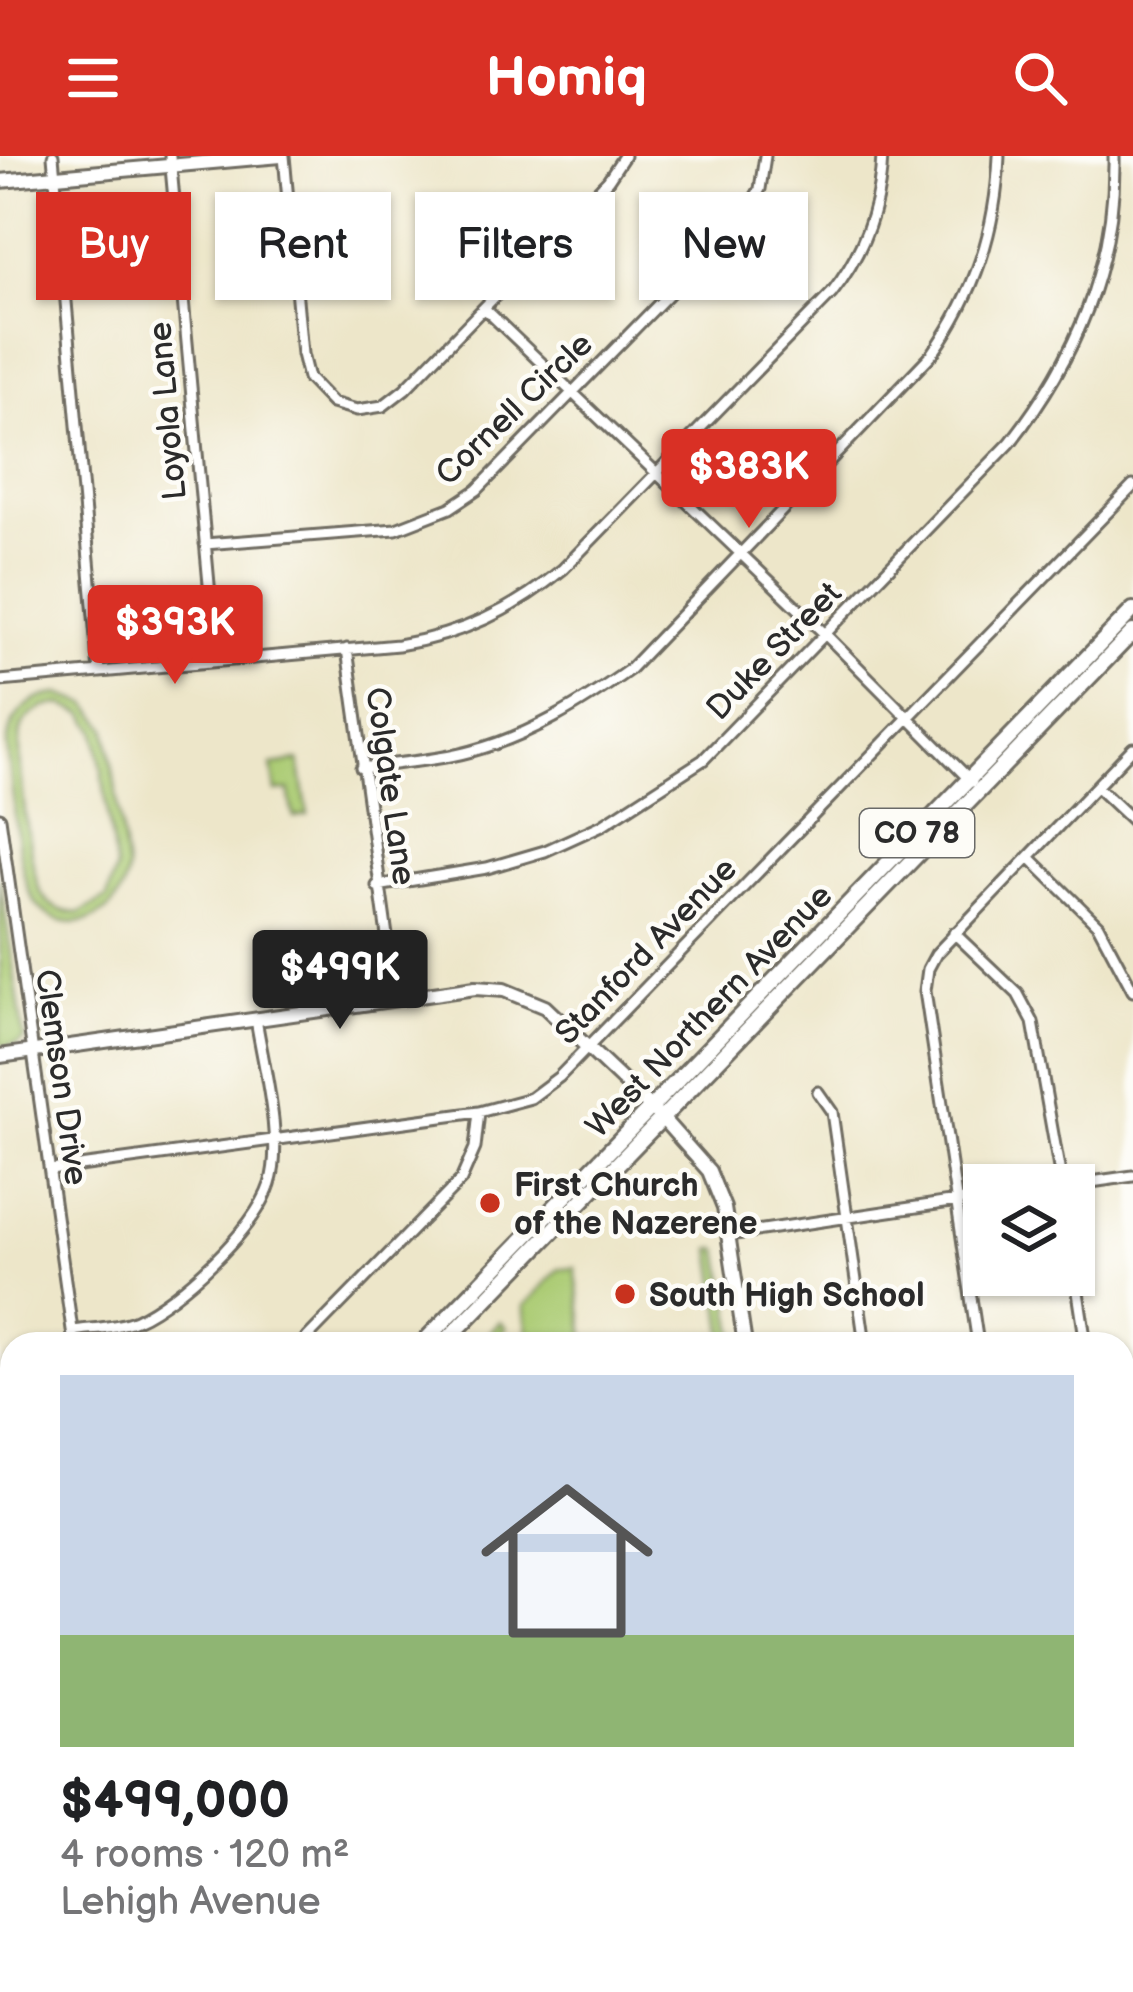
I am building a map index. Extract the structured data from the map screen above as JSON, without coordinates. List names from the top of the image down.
{
  "streets": {
    "main road": ["CO 78", "West Northern Avenue"],
    "street": [
      "Cornell Circle",
      "Loyola Lane",
      "Duke Street",
      "Colgate Lane",
      "Stanford Avenue",
      "Clemson Drive"
    ]
  },
  "crossings": [
    ["Cornell Circle", "Loyola Lane"],
    ["Duke Street", "Colgate Lane"],
    ["Stanford Avenue", "Clemson Drive"]
  ],
  "places": ["First Church of the Nazerene", "South High School"],
  "page": {
    "header": "Homiq",
    "chip": [
      "Buy",
      "Rent",
      "Filters",
      "New"
    ],
    "price": ["$383K", "$393K", "$499K"],
    "list": [
      {
        "name": "$499,000",
        "note": "4 rooms · 120 m² · Lehigh Avenue"
      }
    ]
  }
}
